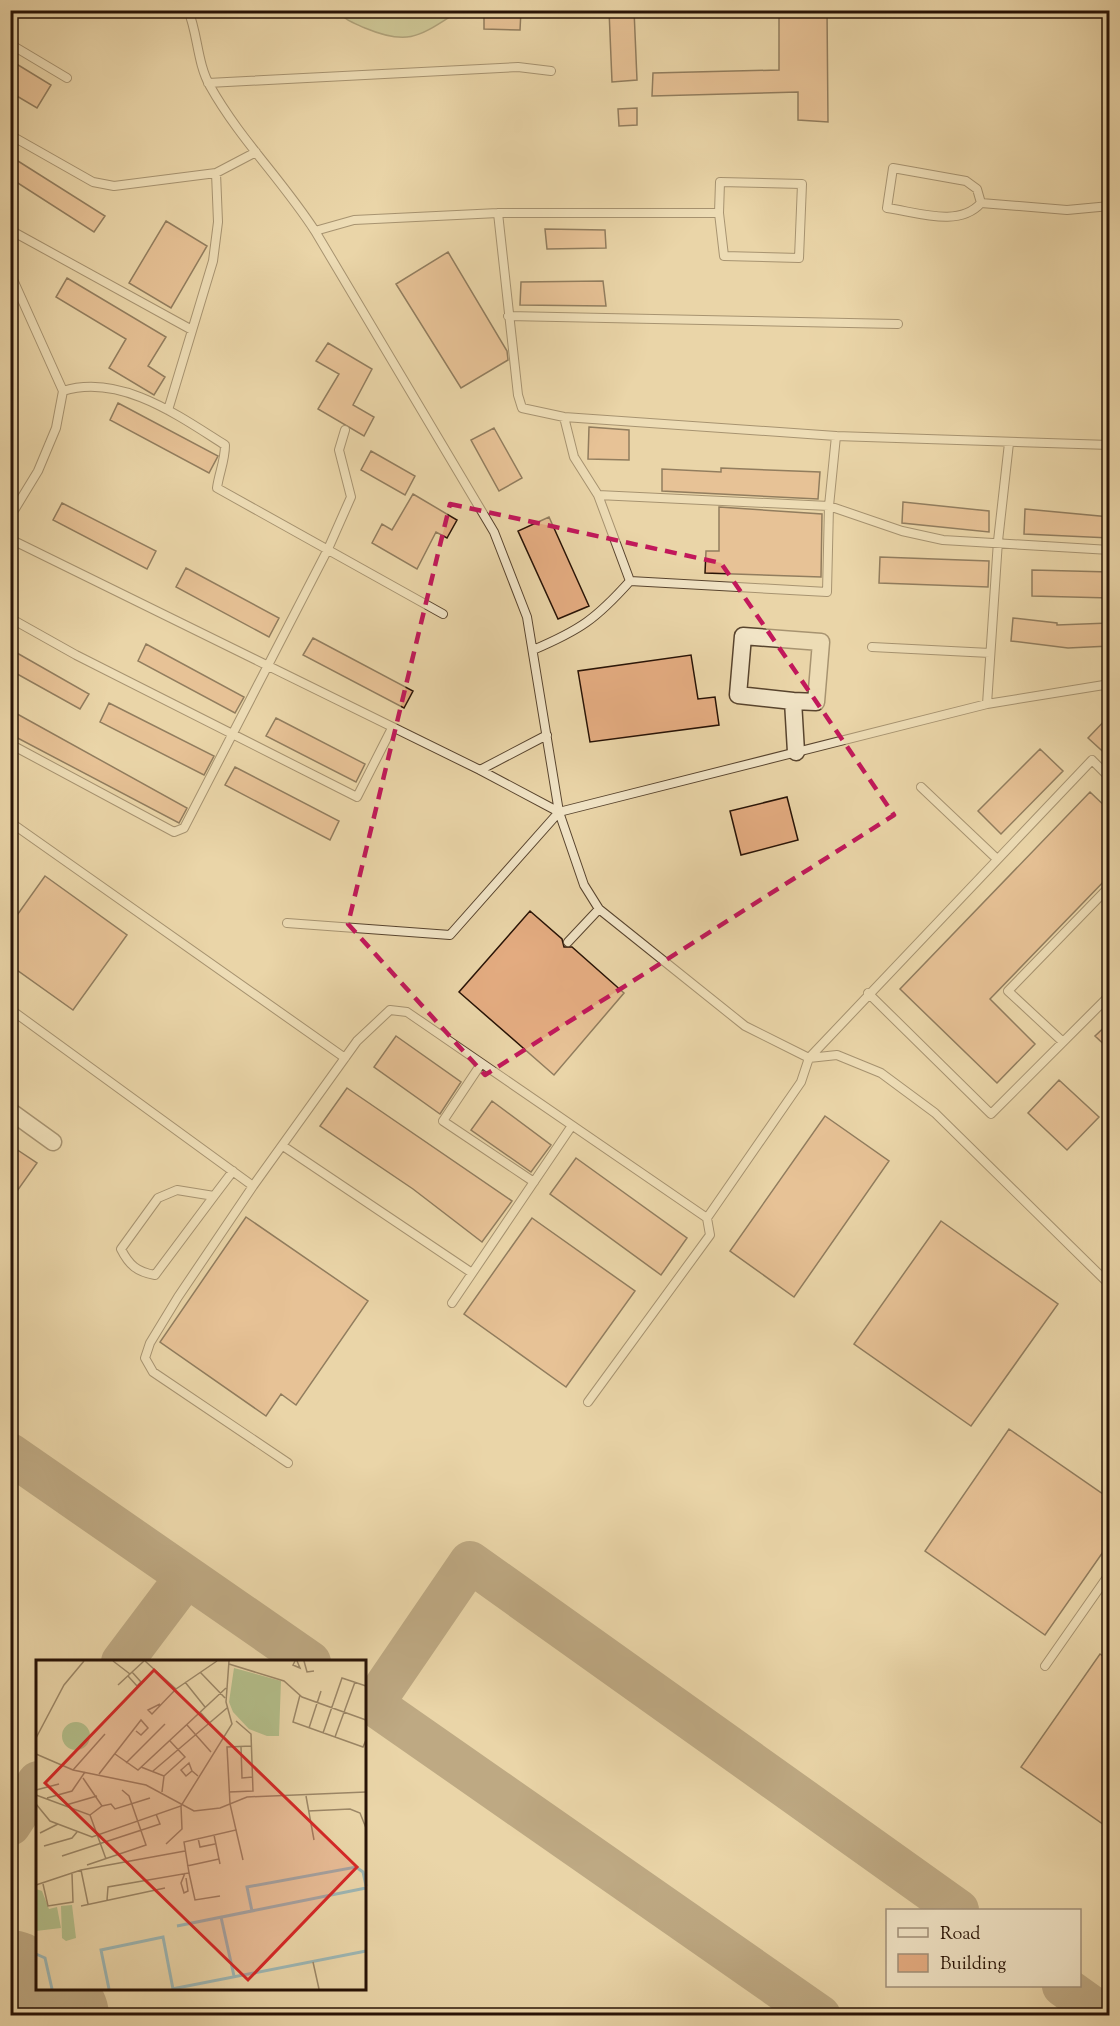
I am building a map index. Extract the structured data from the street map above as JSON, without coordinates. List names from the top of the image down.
{
  "legend": ["Road", "Building"]
}
